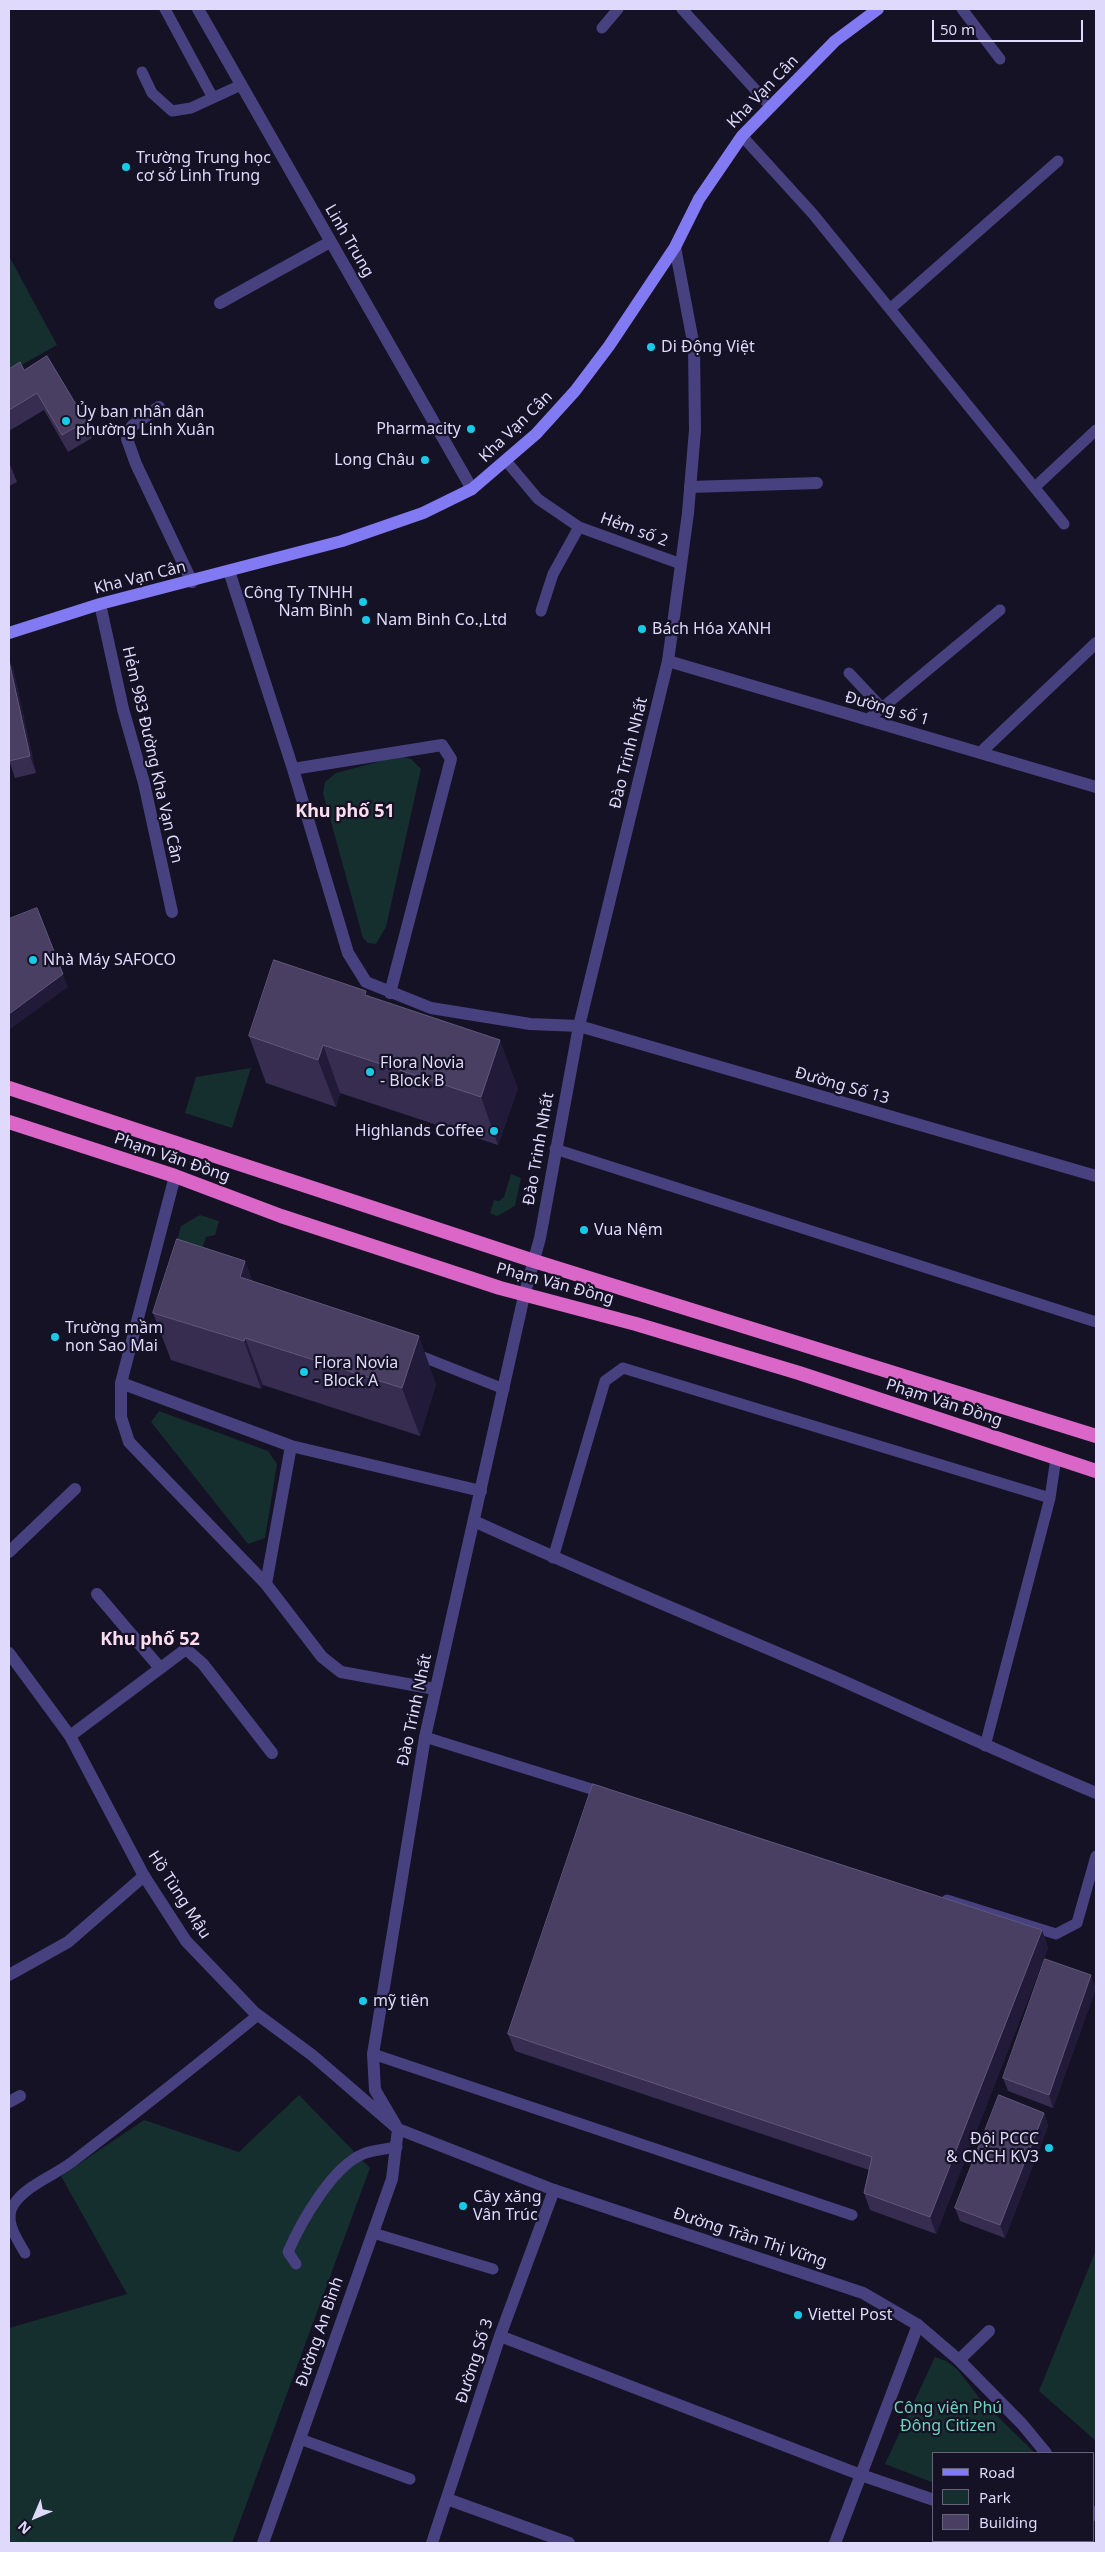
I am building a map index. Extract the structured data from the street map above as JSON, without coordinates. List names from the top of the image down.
{
  "streets": {
    "highway": ["Phạm Văn Đồng"],
    "main road": ["Kha Vạn Cân"],
    "street": [
      "Linh Trung",
      "Đường số 1",
      "Đào Trinh Nhất",
      "Hẻm 983 Đường Kha Vạn Cân",
      "Đường Số 13",
      "Hồ Tùng Mậu",
      "Đường Trần Thị Vững",
      "Đường An Bình",
      "Đường Số 3"
    ],
    "lane": ["Hẻm số 2"]
  },
  "crossings": [
    ["Kha Vạn Cân", "Linh Trung"],
    ["Kha Vạn Cân", "Đào Trinh Nhất"],
    ["Kha Vạn Cân", "Hẻm 983 Đường Kha Vạn Cân"],
    ["Kha Vạn Cân", "Đường Số 13"],
    ["Hẻm số 2", "Đào Trinh Nhất"],
    ["Đường số 1", "Đào Trinh Nhất"],
    ["Đào Trinh Nhất", "Đường Số 13"],
    ["Đào Trinh Nhất", "Phạm Văn Đồng"],
    ["Đào Trinh Nhất", "Hồ Tùng Mậu"],
    ["Đào Trinh Nhất", "Đường Trần Thị Vững"],
    ["Đào Trinh Nhất", "Đường An Bình"],
    ["Hồ Tùng Mậu", "Đường Trần Thị Vững"],
    ["Hồ Tùng Mậu", "Đường An Bình"],
    ["Đường Trần Thị Vững", "Đường An Bình"],
    ["Đường Trần Thị Vững", "Đường Số 3"]
  ],
  "districts": ["Khu phố 51", "Khu phố 52"],
  "parks": ["Công viên Phú Đông Citizen"],
  "places": [
    "Trường Trung học cơ sở Linh Trung",
    "Di Động Việt",
    "Ủy ban nhân dân phường Linh Xuân",
    "Pharmacity",
    "Long Châu",
    "Công Ty TNHH Nam Bình",
    "Nam Binh Co.,Ltd",
    "Bách Hóa XANH",
    "Nhà Máy SAFOCO",
    "Flora Novia - Block B",
    "Highlands Coffee",
    "Vua Nệm",
    "Trường mầm non Sao Mai",
    "Flora Novia - Block A",
    "mỹ tiên",
    "Đội PCCC & CNCH KV3",
    "Cây xăng Vân Trúc",
    "Viettel Post"
  ],
  "legend": ["Road", "Park", "Building"],
  "scale_bar": "50 m",
  "north": "bottom left"
}
